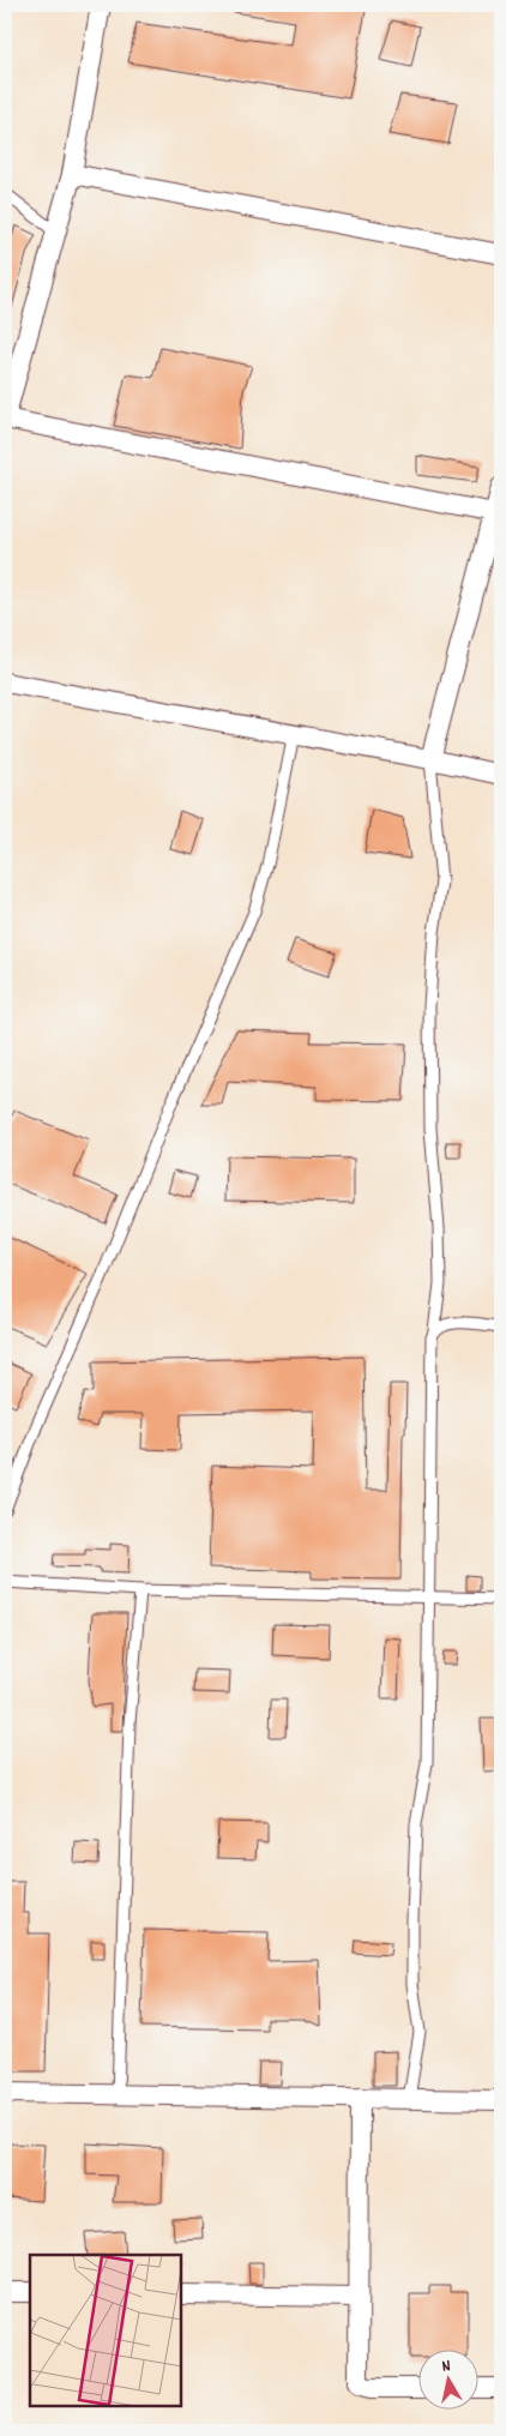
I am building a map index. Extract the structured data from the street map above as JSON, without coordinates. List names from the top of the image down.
{
  "north": "top"
}
